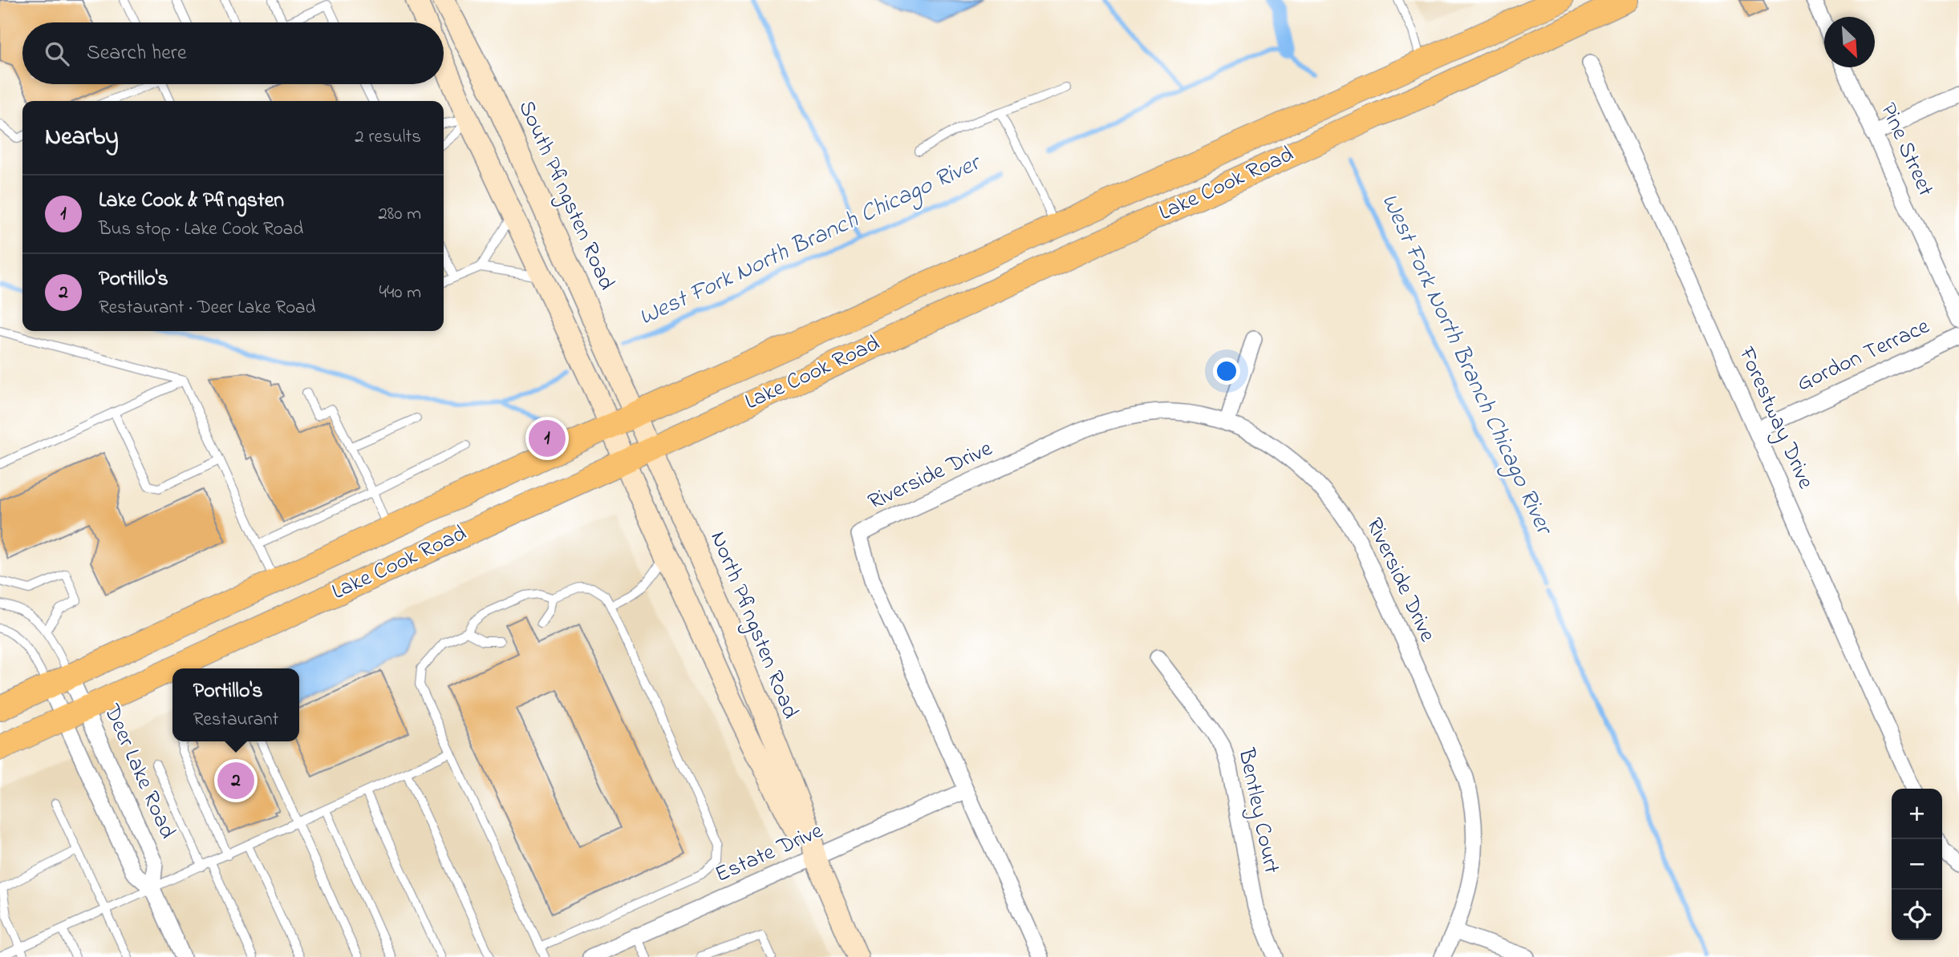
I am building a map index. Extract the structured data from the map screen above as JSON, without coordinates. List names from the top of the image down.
{
  "streets": {
    "main road": ["Lake Cook Road"],
    "street": [
      "Pine Street",
      "South Pfingsten Road",
      "Gordon Terrace",
      "Forestway Drive",
      "Riverside Drive",
      "North Pfingsten Road",
      "Deer Lake Road",
      "Bentley Court",
      "Estate Drive"
    ]
  },
  "crossings": [
    ["Lake Cook Road", "South Pfingsten Road"],
    ["Lake Cook Road", "North Pfingsten Road"],
    ["Lake Cook Road", "Deer Lake Road"],
    ["South Pfingsten Road", "North Pfingsten Road"],
    ["Gordon Terrace", "Forestway Drive"],
    ["Riverside Drive", "Estate Drive"],
    ["North Pfingsten Road", "Estate Drive"]
  ],
  "water": ["West Fork North Branch Chicago River"],
  "north": "bottom right",
  "page": {
    "search": "Search here",
    "heading": ["Nearby", "2 results"],
    "list": [
      {
        "mark": "1",
        "name": "Lake Cook & Pfingsten",
        "note": "Bus stop · Lake Cook Road",
        "value": "280 m"
      },
      {
        "mark": "2",
        "name": "Portillo's",
        "note": "Restaurant · Deer Lake Road",
        "value": "440 m"
      }
    ],
    "pins": ["1", "2"],
    "popup": ["Portillo's", "Restaurant"],
    "map_buttons": ["+", "−"]
  }
}
